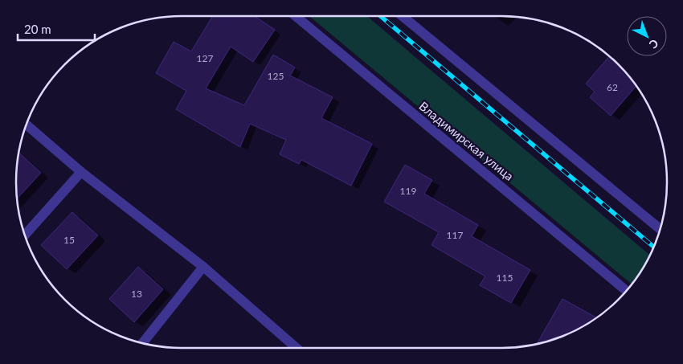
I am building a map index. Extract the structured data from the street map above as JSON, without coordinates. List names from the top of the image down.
{
  "streets": {
    "street": ["Владимирская улица"]
  },
  "house_numbers": [
    "127",
    "125",
    "62",
    "119",
    "117",
    "15",
    "115",
    "13"
  ],
  "scale_bar": "20 m",
  "north": "bottom right"
}
